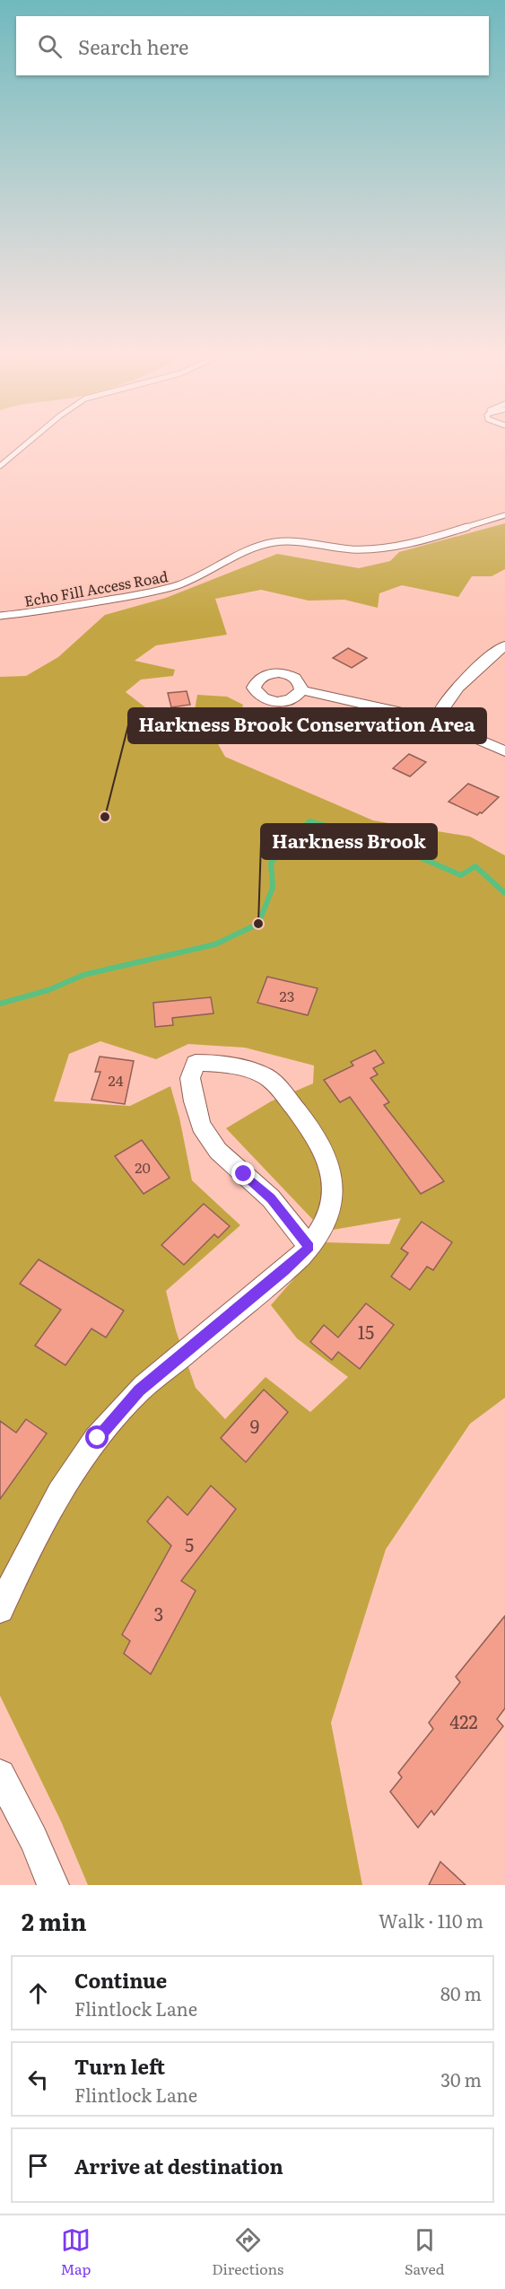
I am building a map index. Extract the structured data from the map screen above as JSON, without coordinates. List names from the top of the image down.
{
  "streets": {
    "lane": ["Echo Fill Access Road"]
  },
  "places": ["Harkness Brook Conservation Area", "Harkness Brook"],
  "house_numbers": [
    "23",
    "24",
    "20",
    "15",
    "9",
    "5",
    "3",
    "422"
  ],
  "page": {
    "search": "Search here",
    "heading": ["2 min", "Walk · 110 m"],
    "list": [
      ["Continue", "Flintlock Lane", "80 m"],
      ["Turn left", "Flintlock Lane", "30 m"],
      "Arrive at destination"
    ],
    "nav": ["Map", "Directions", "Saved"]
  }
}
